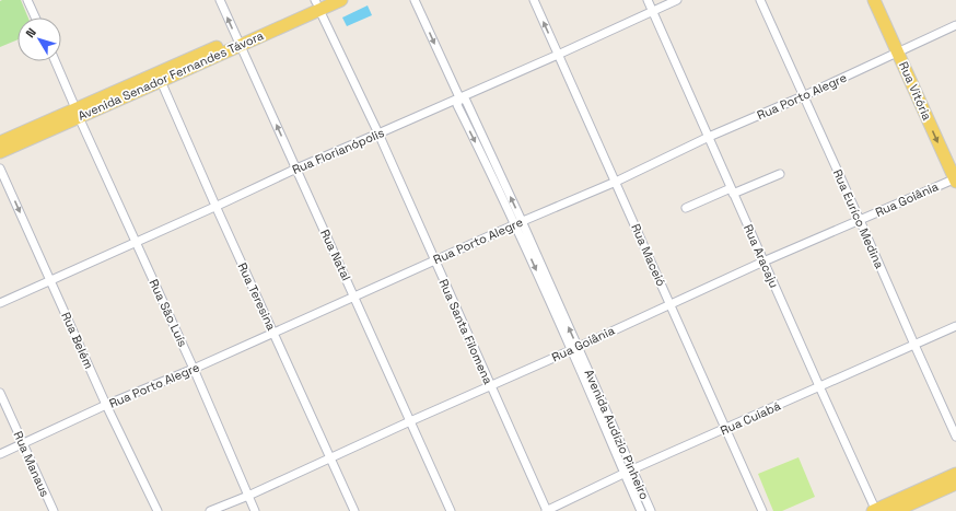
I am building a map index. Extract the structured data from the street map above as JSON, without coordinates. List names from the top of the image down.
{
  "streets": {
    "main road": ["Avenida Senador Fernandes Távora", "Rua Vitória"],
    "street": [
      "Rua Porto Alegre",
      "Rua Florianópolis",
      "Rua Goiânia",
      "Rua Euríco Medina",
      "Rua Natal",
      "Rua Maceió",
      "Rua Aracaju",
      "Rua Teresina",
      "Rua São Luís",
      "Rua Santa Filomena",
      "Rua Belém",
      "Rua Cuiabá",
      "Avenida Audízio Pinheiro",
      "Rua Manaus"
    ]
  },
  "crossings": [
    ["Avenida Senador Fernandes Távora", "Rua Natal"],
    ["Avenida Senador Fernandes Távora", "Rua Teresina"],
    ["Avenida Senador Fernandes Távora", "Rua São Luís"],
    ["Avenida Senador Fernandes Távora", "Rua Santa Filomena"],
    ["Rua Vitória", "Rua Porto Alegre"],
    ["Rua Vitória", "Rua Goiânia"],
    ["Rua Porto Alegre", "Rua Euríco Medina"],
    ["Rua Porto Alegre", "Rua Natal"],
    ["Rua Porto Alegre", "Rua Maceió"],
    ["Rua Porto Alegre", "Rua Aracaju"],
    ["Rua Porto Alegre", "Rua Teresina"],
    ["Rua Porto Alegre", "Rua São Luís"],
    ["Rua Porto Alegre", "Rua Santa Filomena"],
    ["Rua Porto Alegre", "Rua Belém"],
    ["Rua Porto Alegre", "Avenida Audízio Pinheiro"],
    ["Rua Porto Alegre", "Rua Manaus"],
    ["Rua Florianópolis", "Rua Natal"],
    ["Rua Florianópolis", "Rua Maceió"],
    ["Rua Florianópolis", "Rua Aracaju"],
    ["Rua Florianópolis", "Rua Teresina"],
    ["Rua Florianópolis", "Rua São Luís"],
    ["Rua Florianópolis", "Rua Santa Filomena"],
    ["Rua Florianópolis", "Rua Belém"],
    ["Rua Florianópolis", "Avenida Audízio Pinheiro"],
    ["Rua Goiânia", "Rua Euríco Medina"],
    ["Rua Goiânia", "Rua Natal"],
    ["Rua Goiânia", "Rua Maceió"],
    ["Rua Goiânia", "Rua Aracaju"],
    ["Rua Goiânia", "Rua Teresina"],
    ["Rua Goiânia", "Rua São Luís"],
    ["Rua Goiânia", "Rua Santa Filomena"],
    ["Rua Goiânia", "Avenida Audízio Pinheiro"],
    ["Rua Euríco Medina", "Rua Cuiabá"],
    ["Rua Maceió", "Rua Cuiabá"],
    ["Rua Aracaju", "Rua Cuiabá"],
    ["Rua Santa Filomena", "Rua Cuiabá"],
    ["Rua Cuiabá", "Avenida Audízio Pinheiro"]
  ],
  "one_way": ["Rua Vitória"],
  "north": "top left"
}
